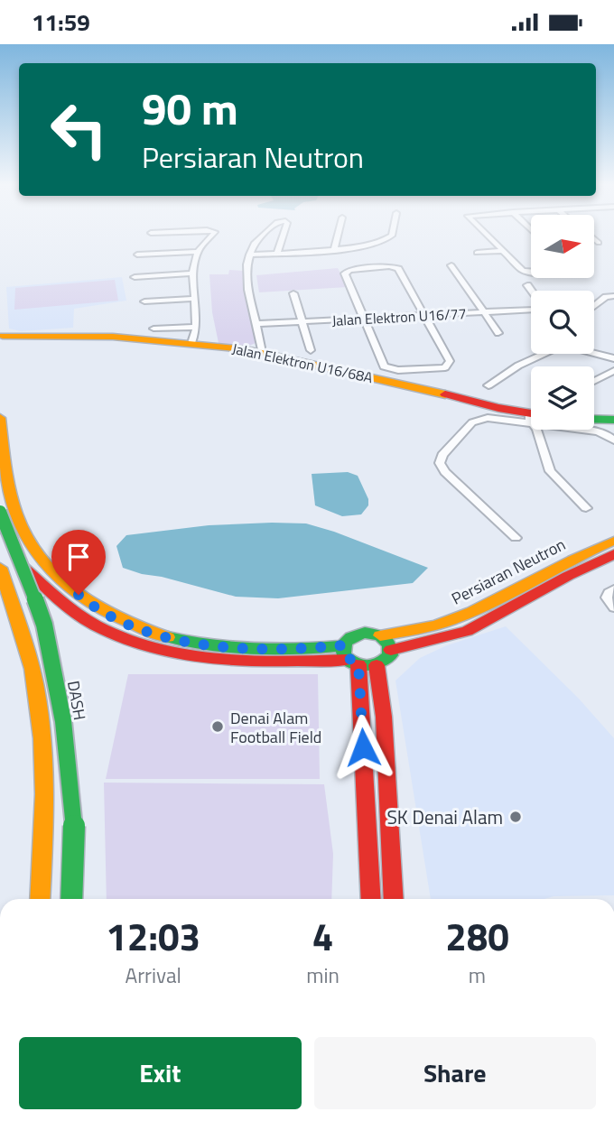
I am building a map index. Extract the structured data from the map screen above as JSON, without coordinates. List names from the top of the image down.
{
  "streets": {
    "main road": ["Jalan Elektron U16/68A", "Persiaran Neutron", "DASH"],
    "street": ["Jalan Elektron U16/77"]
  },
  "places": ["Denai Alam Football Field", "SK Denai Alam"],
  "north": "right",
  "page": {
    "status": "11:59",
    "turn": ["90 m", "Persiaran Neutron"],
    "eta": [
      "12:03",
      "Arrival",
      "4",
      "min",
      "280",
      "m"
    ],
    "buttons": ["Exit", "Share"]
  }
}
